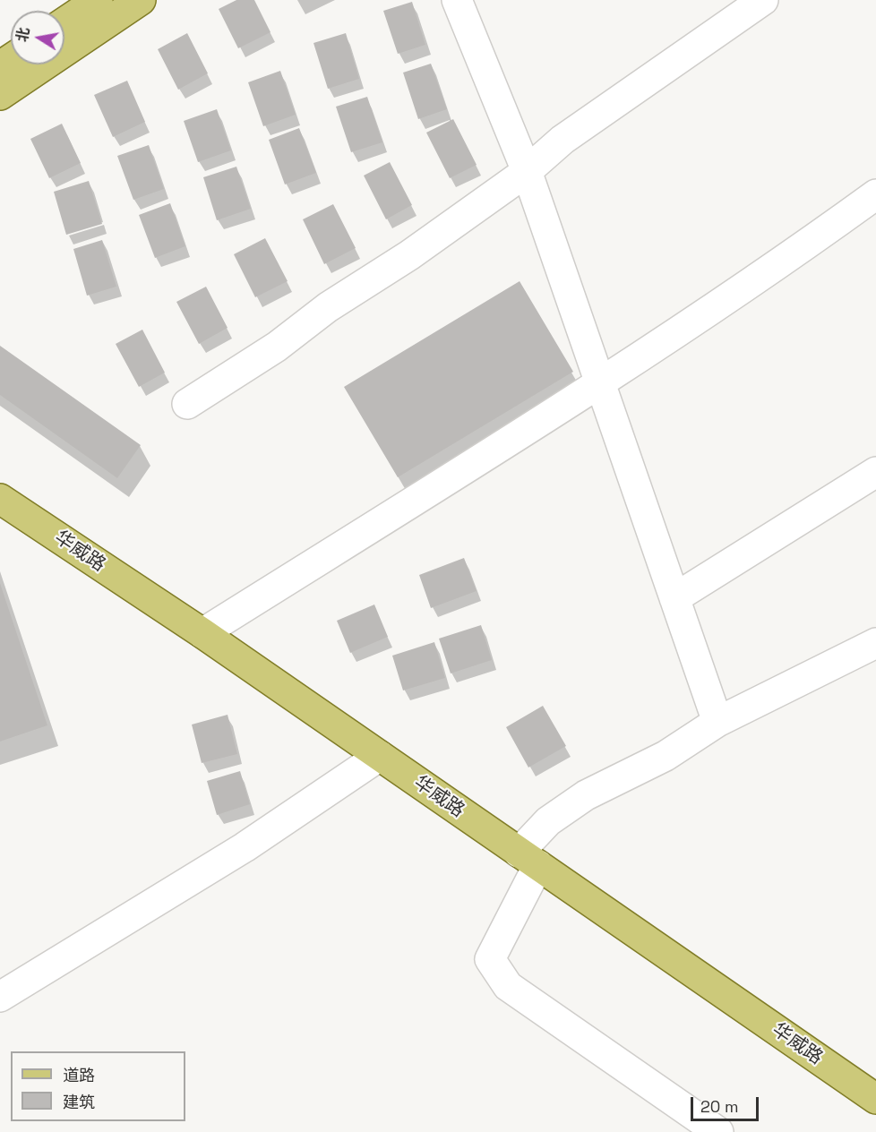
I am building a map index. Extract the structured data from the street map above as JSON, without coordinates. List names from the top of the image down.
{
  "streets": {
    "main road": ["华威路"]
  },
  "legend": ["道路", "建筑"],
  "scale_bar": "20 m",
  "north": "left"
}
